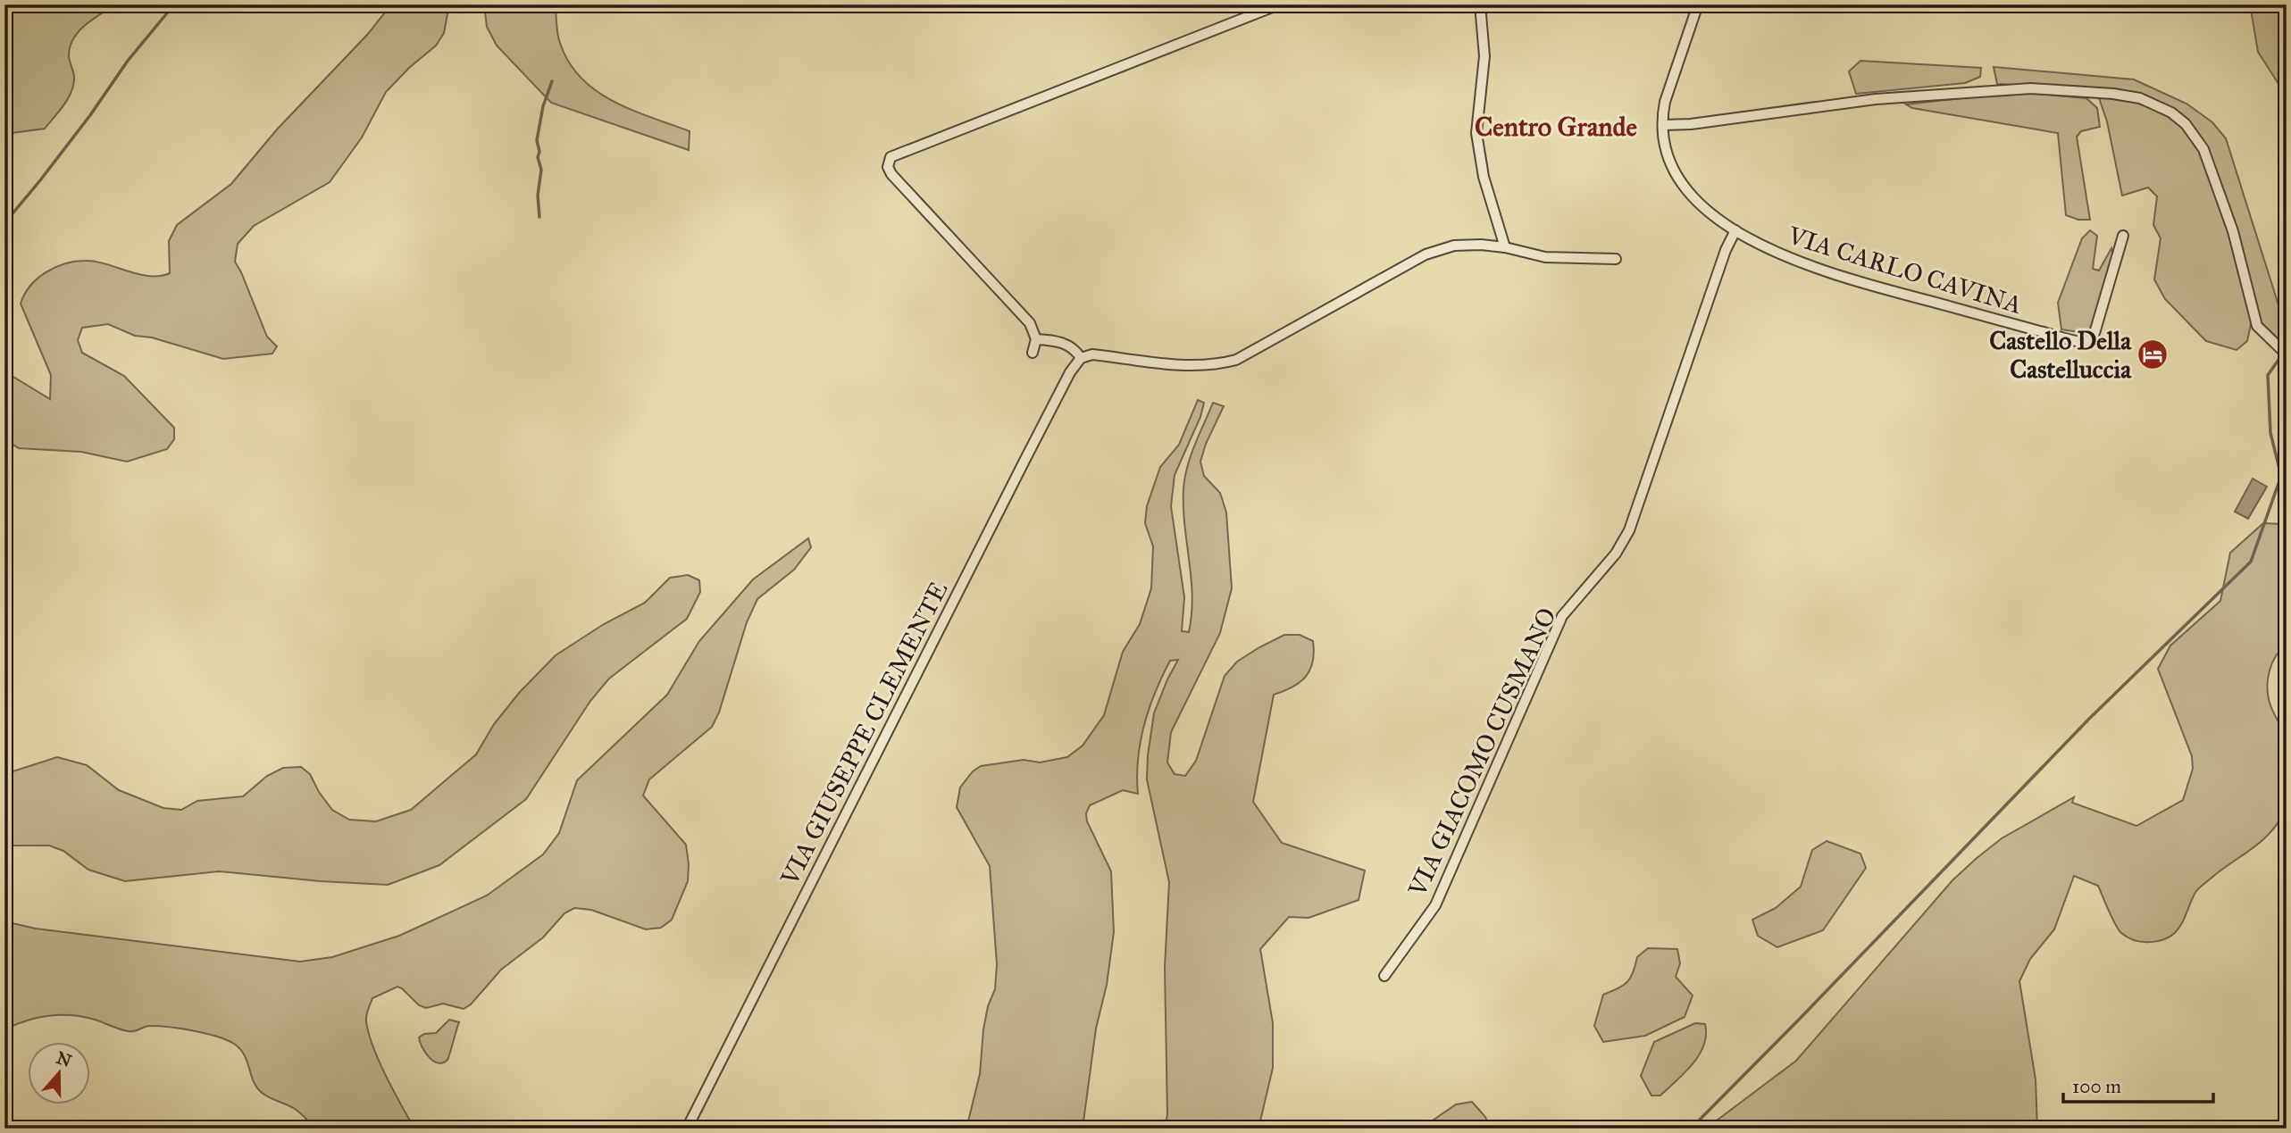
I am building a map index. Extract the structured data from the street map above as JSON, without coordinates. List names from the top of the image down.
{
  "streets": {
    "street": ["VIA CARLO CAVINA", "VIA GIUSEPPE CLEMENTE", "VIA GIACOMO CUSMANO"]
  },
  "crossings": [
    ["VIA CARLO CAVINA", "VIA GIACOMO CUSMANO"]
  ],
  "districts": ["Centro Grande"],
  "places": {
    "hotel": ["Castello Della Castelluccia"]
  },
  "scale_bar": "100 m",
  "north": "top"
}
